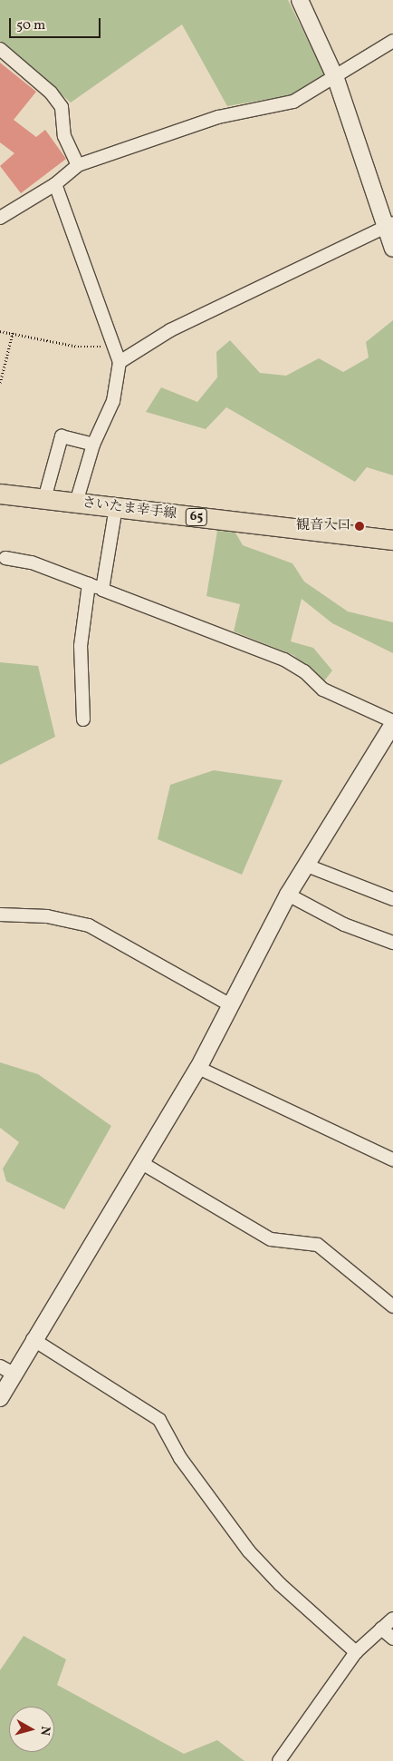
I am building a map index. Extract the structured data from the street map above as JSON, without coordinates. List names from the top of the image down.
{
  "streets": {
    "main road": ["さいたま幸手線", "65"]
  },
  "places": ["観音入口"],
  "scale_bar": "50 m",
  "north": "right"
}
